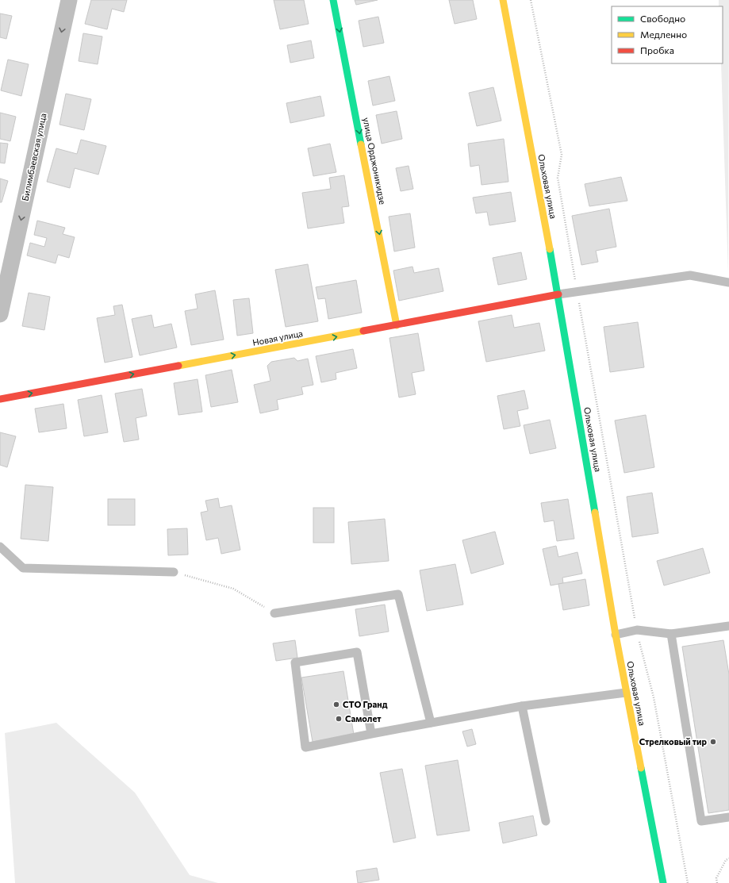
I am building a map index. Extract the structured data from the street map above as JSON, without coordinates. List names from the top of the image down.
{
  "streets": {
    "street": [
      "Билимбаевская улица",
      "улица Орджоникидзе",
      "Ольховая улица",
      "Новая улица"
    ]
  },
  "crossings": [
    ["улица Орджоникидзе", "Новая улица"],
    ["Ольховая улица", "Новая улица"]
  ],
  "one_way": ["Билимбаевская улица", "улица Орджоникидзе", "Новая улица"],
  "places": ["СТО Гранд", "Самолет", "Стрелковый тир"],
  "legend": ["Свободно", "Медленно", "Пробка"]
}
